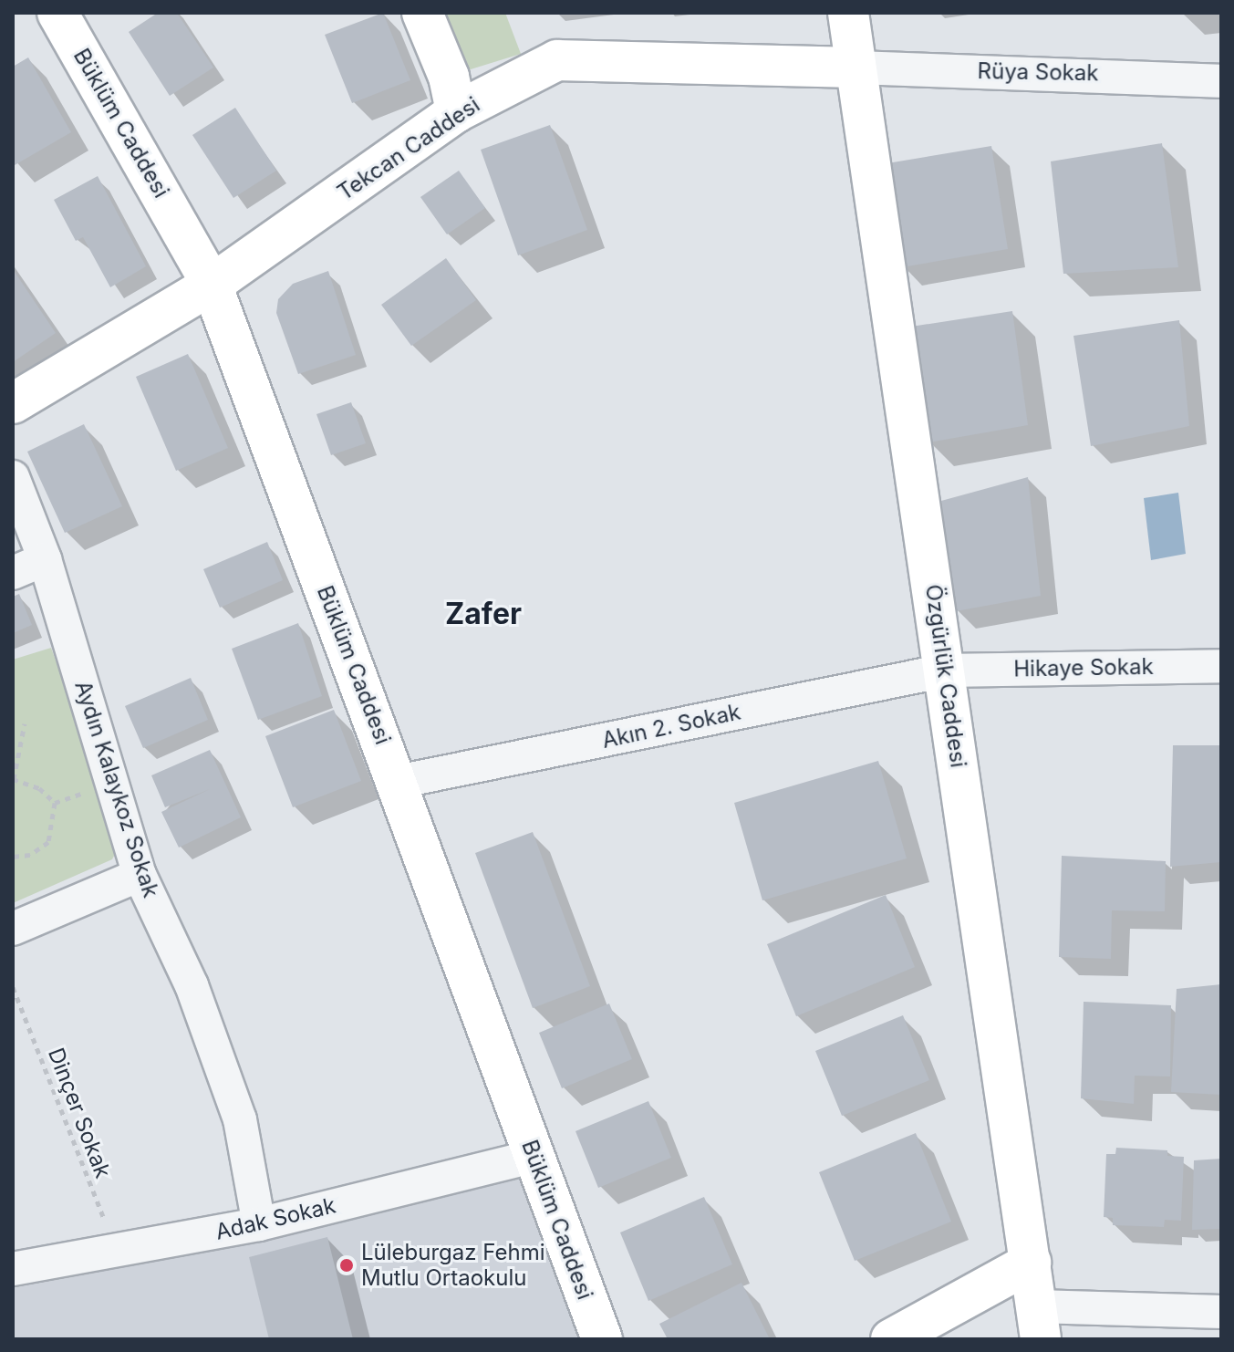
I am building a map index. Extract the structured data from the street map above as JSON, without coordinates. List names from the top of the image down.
{
  "streets": {
    "street": [
      "Rüya Sokak",
      "Büklüm Caddesi",
      "Tekcan Caddesi",
      "Hikaye Sokak",
      "Özgürlük Caddesi",
      "Akın 2. Sokak",
      "Aydın Kalaykoz Sokak",
      "Adak Sokak"
    ],
    "path": ["Dinçer Sokak"]
  },
  "crossings": [
    ["Rüya Sokak", "Tekcan Caddesi"],
    ["Rüya Sokak", "Özgürlük Caddesi"],
    ["Büklüm Caddesi", "Tekcan Caddesi"],
    ["Büklüm Caddesi", "Akın 2. Sokak"],
    ["Büklüm Caddesi", "Adak Sokak"],
    ["Tekcan Caddesi", "Özgürlük Caddesi"],
    ["Hikaye Sokak", "Özgürlük Caddesi"],
    ["Hikaye Sokak", "Akın 2. Sokak"],
    ["Özgürlük Caddesi", "Akın 2. Sokak"],
    ["Aydın Kalaykoz Sokak", "Adak Sokak"],
    ["Dinçer Sokak", "Adak Sokak"]
  ],
  "districts": ["Zafer"],
  "places": ["Lüleburgaz Fehmi Mutlu Ortaokulu"]
}
